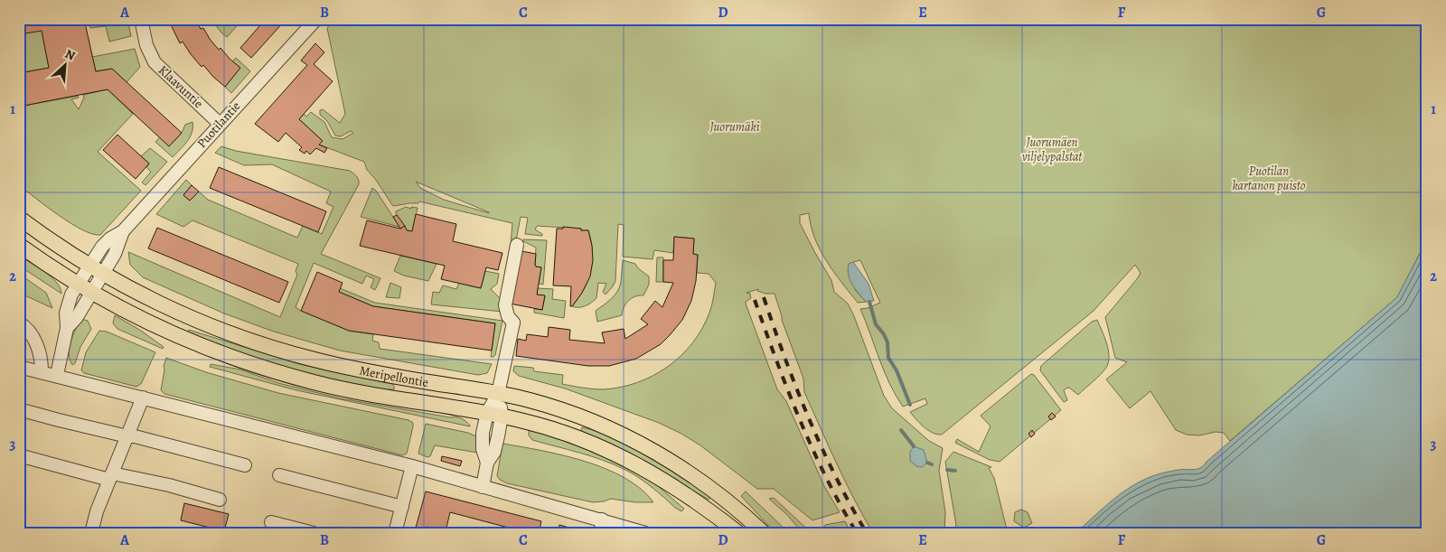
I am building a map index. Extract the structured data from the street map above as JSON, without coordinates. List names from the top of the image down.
{
  "streets": {
    "main road": ["Meripellontie"],
    "street": ["Klaavuntie", "Puotilantie"]
  },
  "crossings": [
    ["Klaavuntie", "Puotilantie"],
    ["Puotilantie", "Meripellontie"]
  ],
  "parks": ["Juorumäki", "Juorumäen viljelypalstat", "Puotilan kartanon puisto"],
  "north": "top right",
  "grid": {
    "columns": [
      "A",
      "B",
      "C",
      "D",
      "E",
      "F",
      "G"
    ],
    "rows": ["1", "2", "3"]
  }
}
